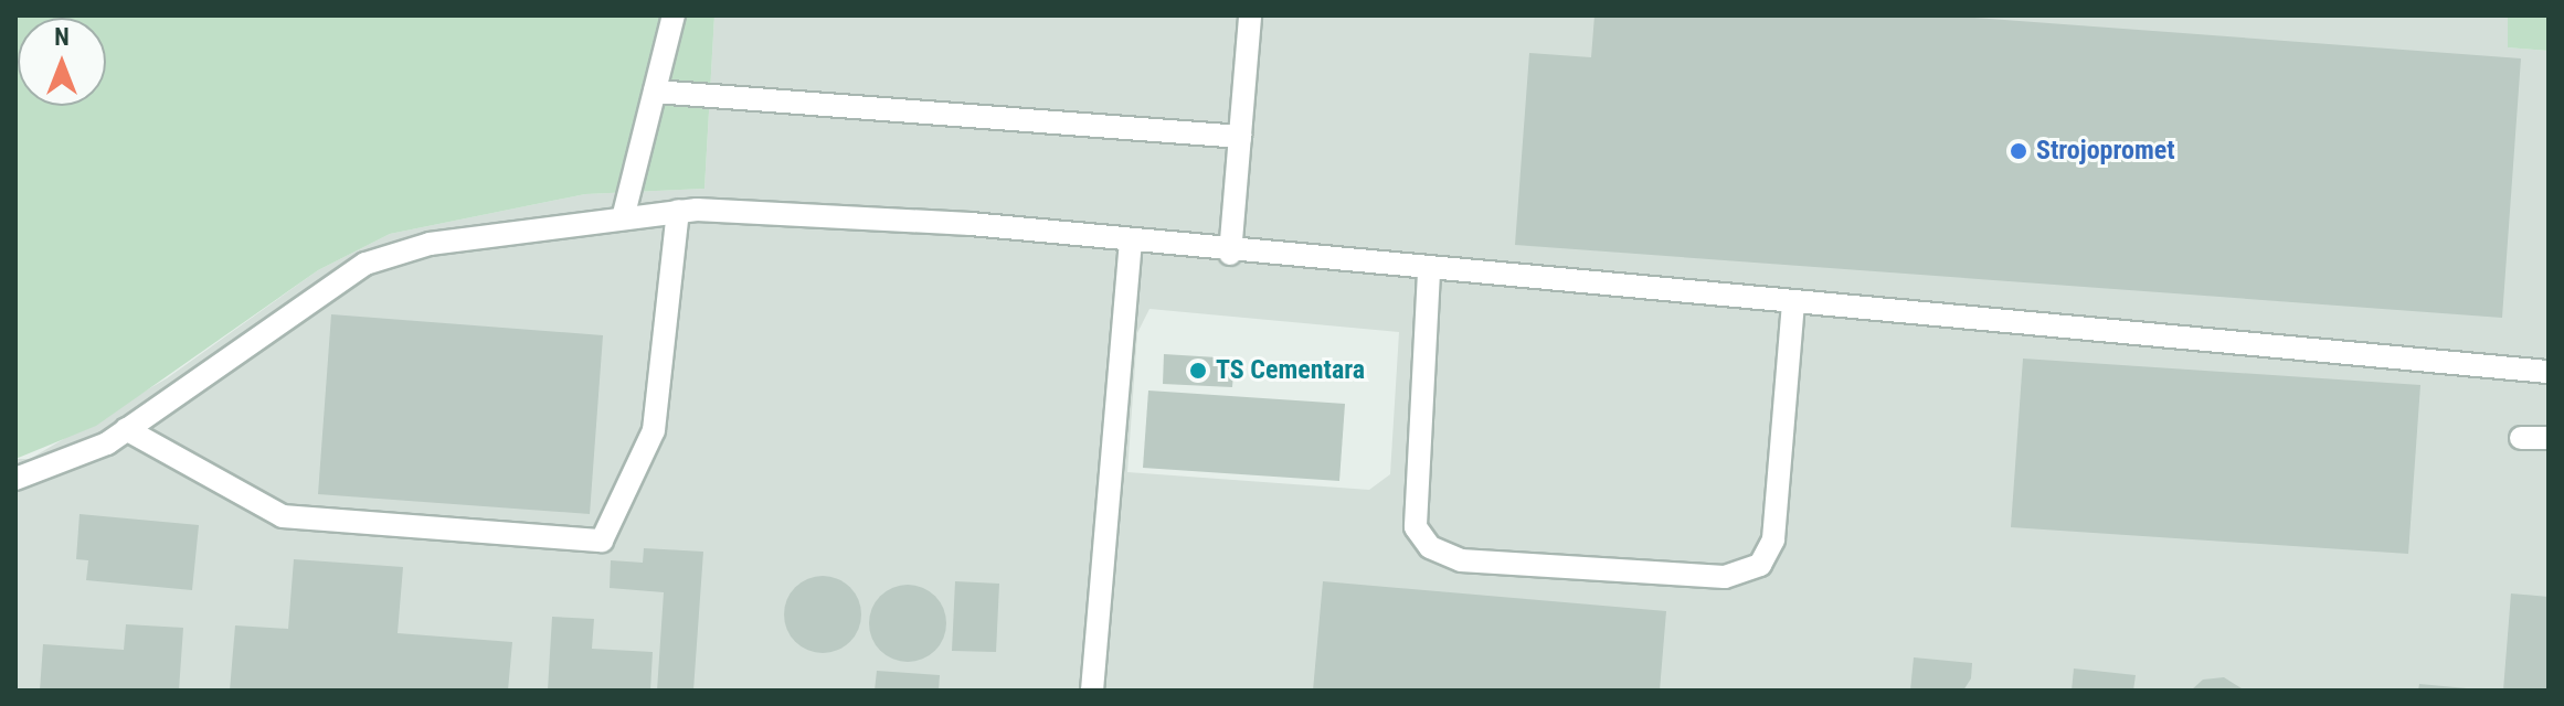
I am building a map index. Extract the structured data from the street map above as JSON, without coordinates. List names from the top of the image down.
{
  "places": ["Strojopromet", "TS Cementara"],
  "north": "top"
}
